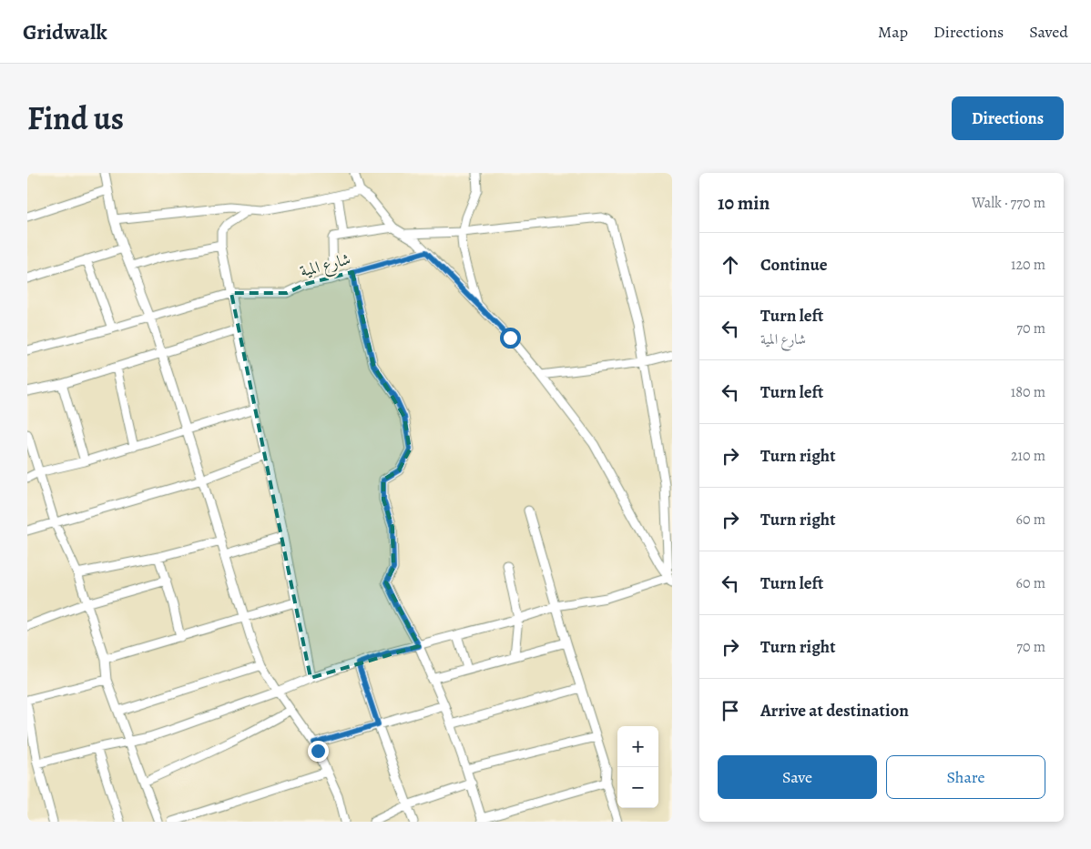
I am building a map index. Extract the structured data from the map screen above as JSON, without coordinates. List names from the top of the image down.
{
  "streets": {
    "street": ["شارع المية"]
  },
  "page": {
    "header": "Gridwalk",
    "nav": ["Map", "Directions", "Saved"],
    "title": "Find us",
    "buttons": [
      "Directions",
      ["Save", "Share"]
    ],
    "heading": ["10 min", "Walk · 770 m"],
    "list": [
      ["Continue", "120 m"],
      ["Turn left", "شارع المية", "70 m"],
      ["Turn left", "180 m"],
      ["Turn right", "210 m"],
      ["Turn right", "60 m"],
      ["Turn left", "60 m"],
      ["Turn right", "70 m"],
      "Arrive at destination"
    ],
    "map_buttons": ["+", "−"]
  }
}
